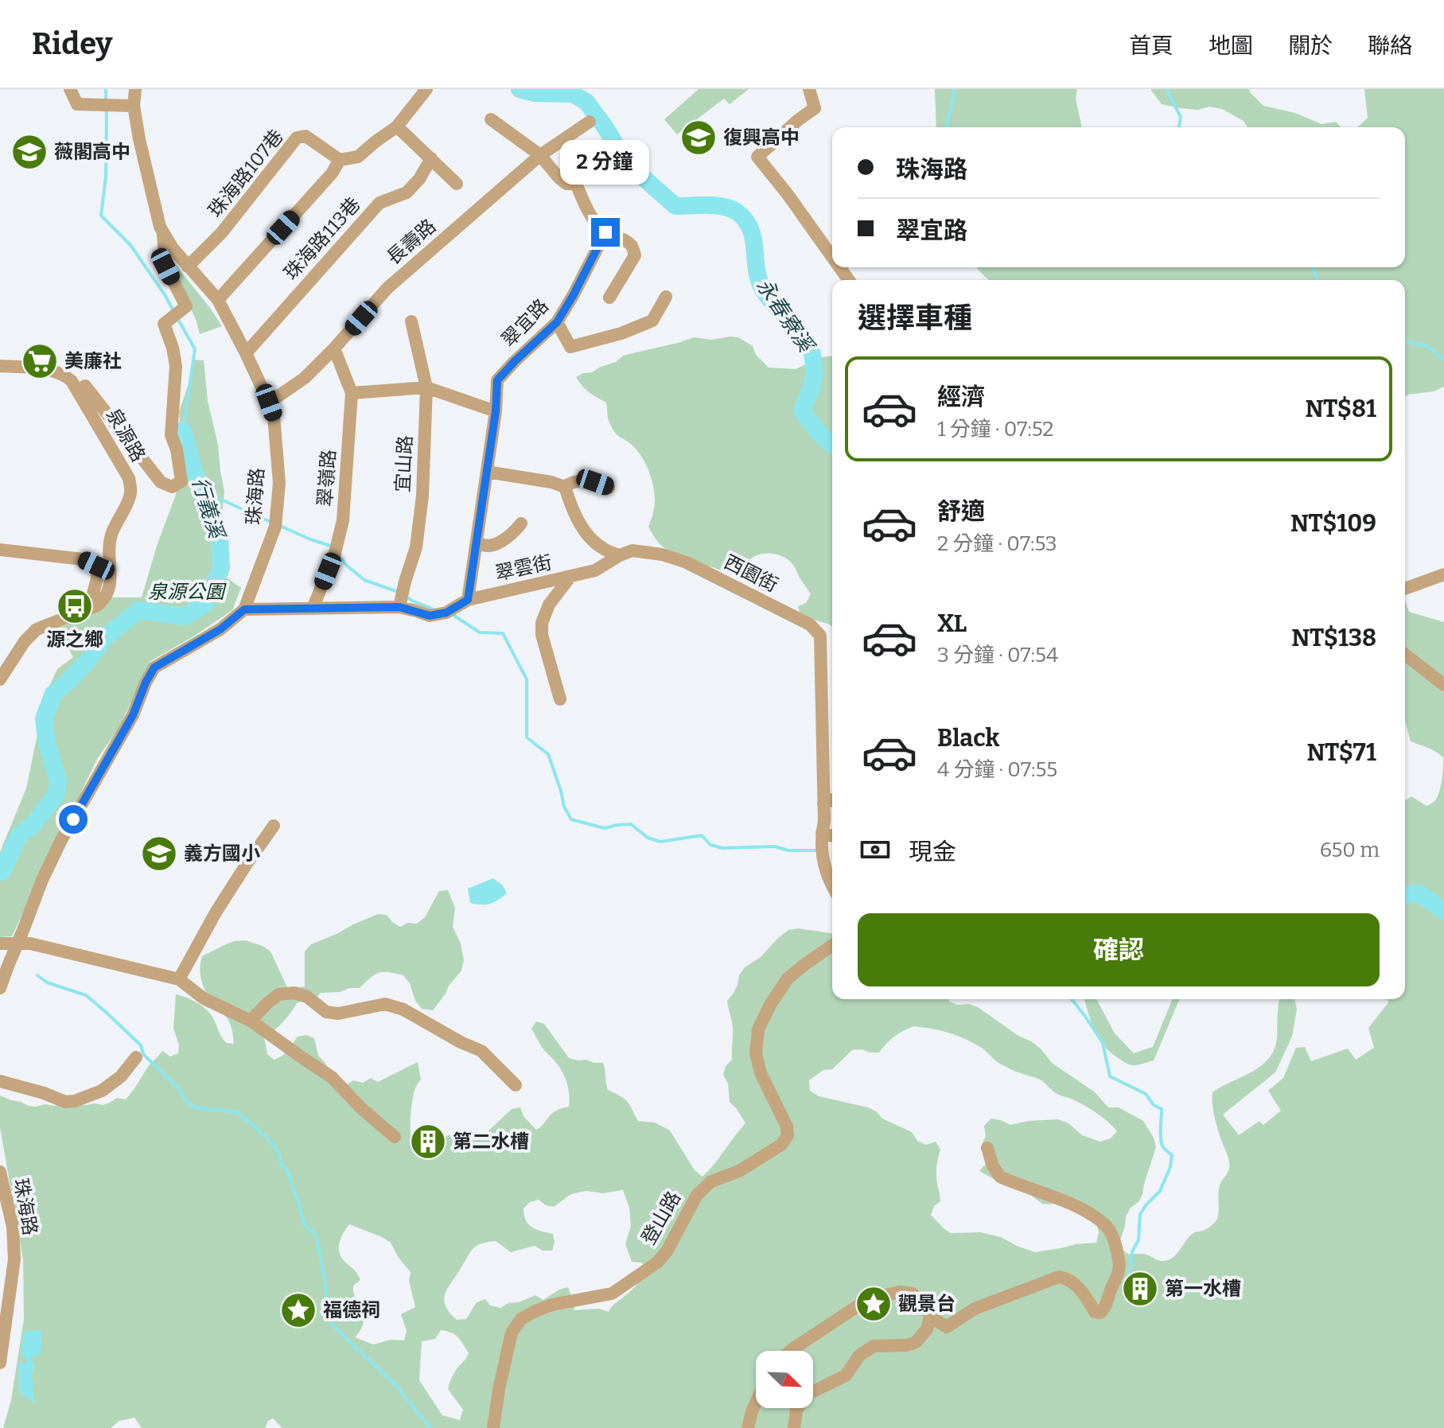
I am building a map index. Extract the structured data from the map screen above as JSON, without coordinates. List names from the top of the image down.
{
  "streets": {
    "street": [
      "珠海路107巷",
      "珠海路113巷",
      "長壽路",
      "翠宜路",
      "泉源路",
      "宜山路",
      "翠嶺路",
      "珠海路",
      "翠雲街",
      "西園街",
      "登山路"
    ]
  },
  "crossings": [
    ["珠海路107巷", "珠海路"],
    ["珠海路113巷", "珠海路"],
    ["長壽路", "翠嶺路"],
    ["長壽路", "珠海路"],
    ["翠宜路", "翠雲街"],
    ["宜山路", "翠雲街"],
    ["翠嶺路", "翠雲街"],
    ["珠海路", "翠雲街"],
    ["翠雲街", "西園街"]
  ],
  "water": ["永春寮溪", "行義溪"],
  "parks": ["泉源公園"],
  "places": {
    "school or university": ["復興高中", "薇閣高中", "義方國小"],
    "supermarket": ["美廉社"],
    "bus stop": ["源之鄉"],
    "building": ["第二水槽", "第一水槽"],
    "place": ["觀景台", "福德祠"]
  },
  "north": "bottom right",
  "page": {
    "header": "Ridey",
    "nav": [
      "首頁",
      "地圖",
      "關於",
      "聯絡"
    ],
    "banner": ["珠海路", "翠宜路"],
    "bubble": "2 分鐘",
    "heading": "選擇車種",
    "list": [
      {
        "name": "經濟",
        "note": "1 分鐘 · 07:52",
        "value": "NT$81"
      },
      {
        "name": "舒適",
        "note": "2 分鐘 · 07:53",
        "value": "NT$109"
      },
      {
        "name": "XL",
        "note": "3 分鐘 · 07:54",
        "value": "NT$138"
      },
      {
        "name": "Black",
        "note": "4 分鐘 · 07:55",
        "value": "NT$71"
      }
    ],
    "pay": ["現金", "650 m"],
    "buttons": "確認"
  }
}
